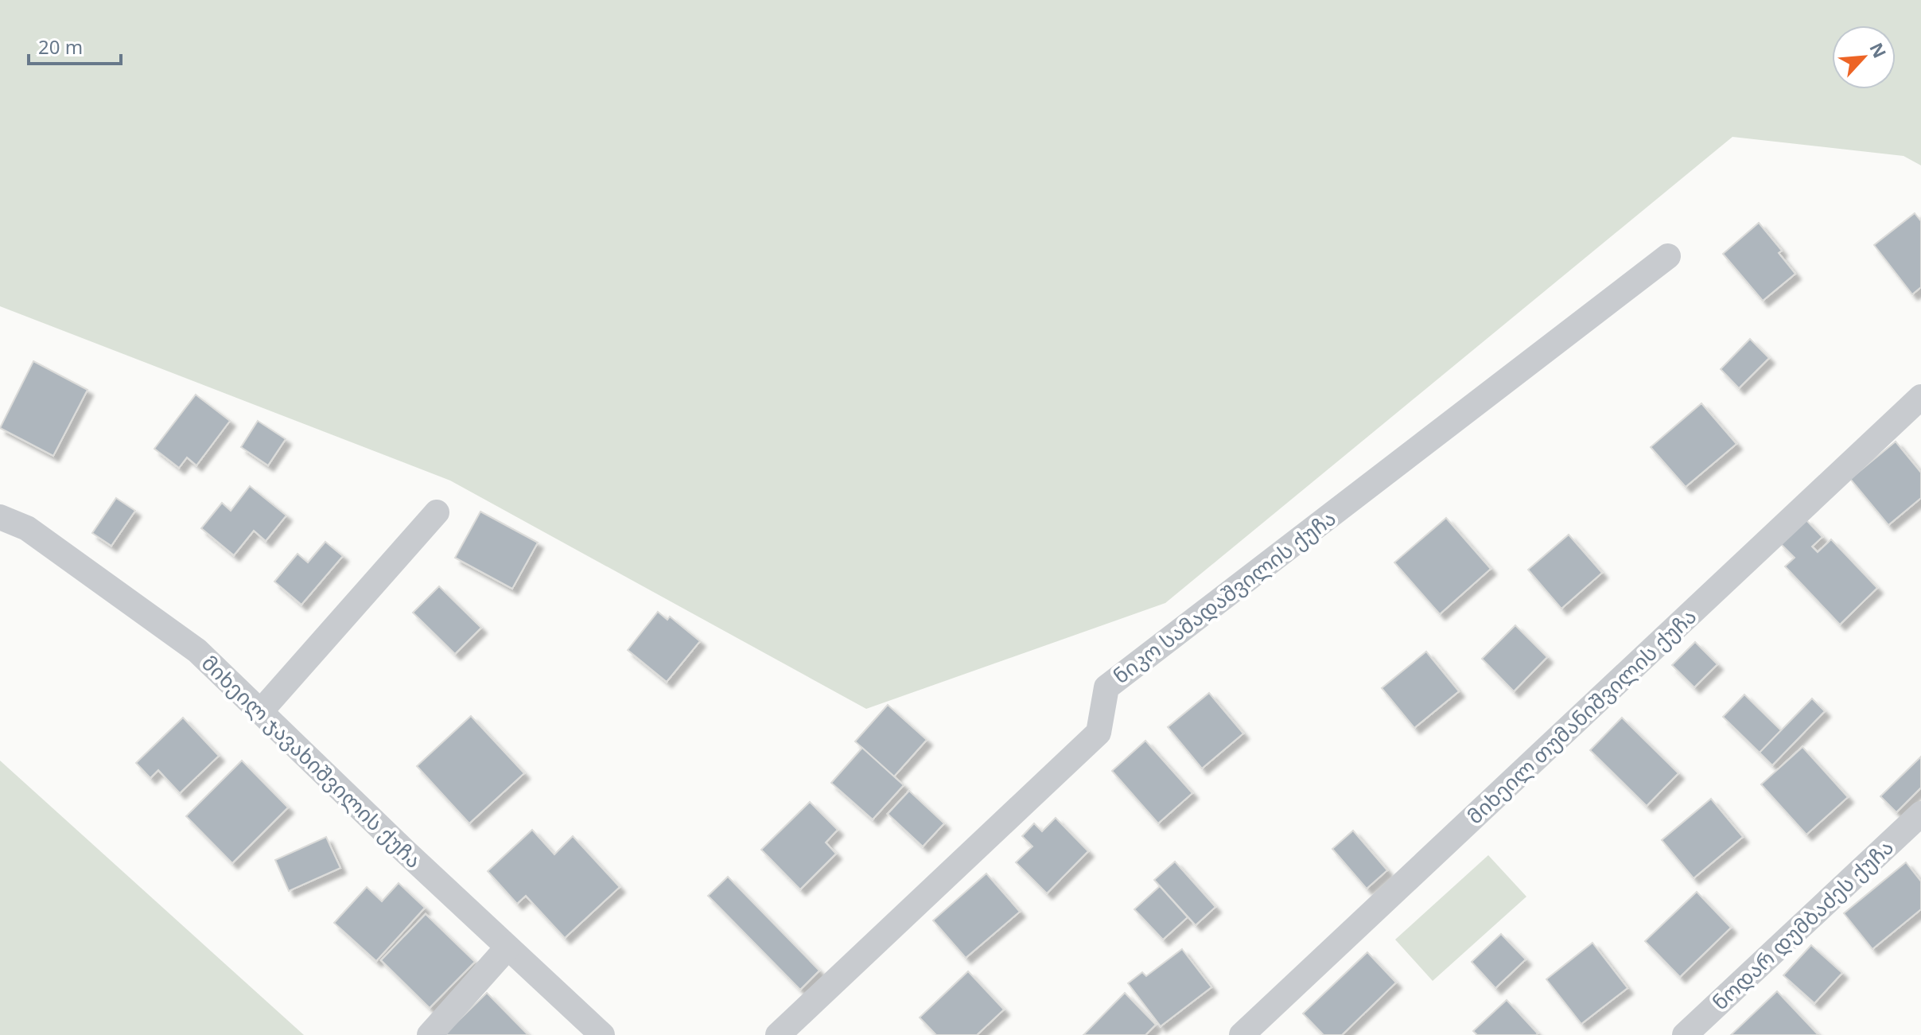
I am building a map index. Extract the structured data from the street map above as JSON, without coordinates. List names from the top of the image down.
{
  "streets": {
    "street": [
      "ნიკო სამადაშვილის ქუჩა",
      "მიხეილ თუმანიშვილის ქუჩა",
      "მიხეილ ჯავახიშვილის ქუჩა",
      "ნოდარ დუმბაძეს ქუჩა"
    ]
  },
  "scale_bar": "20 m",
  "north": "top right"
}
